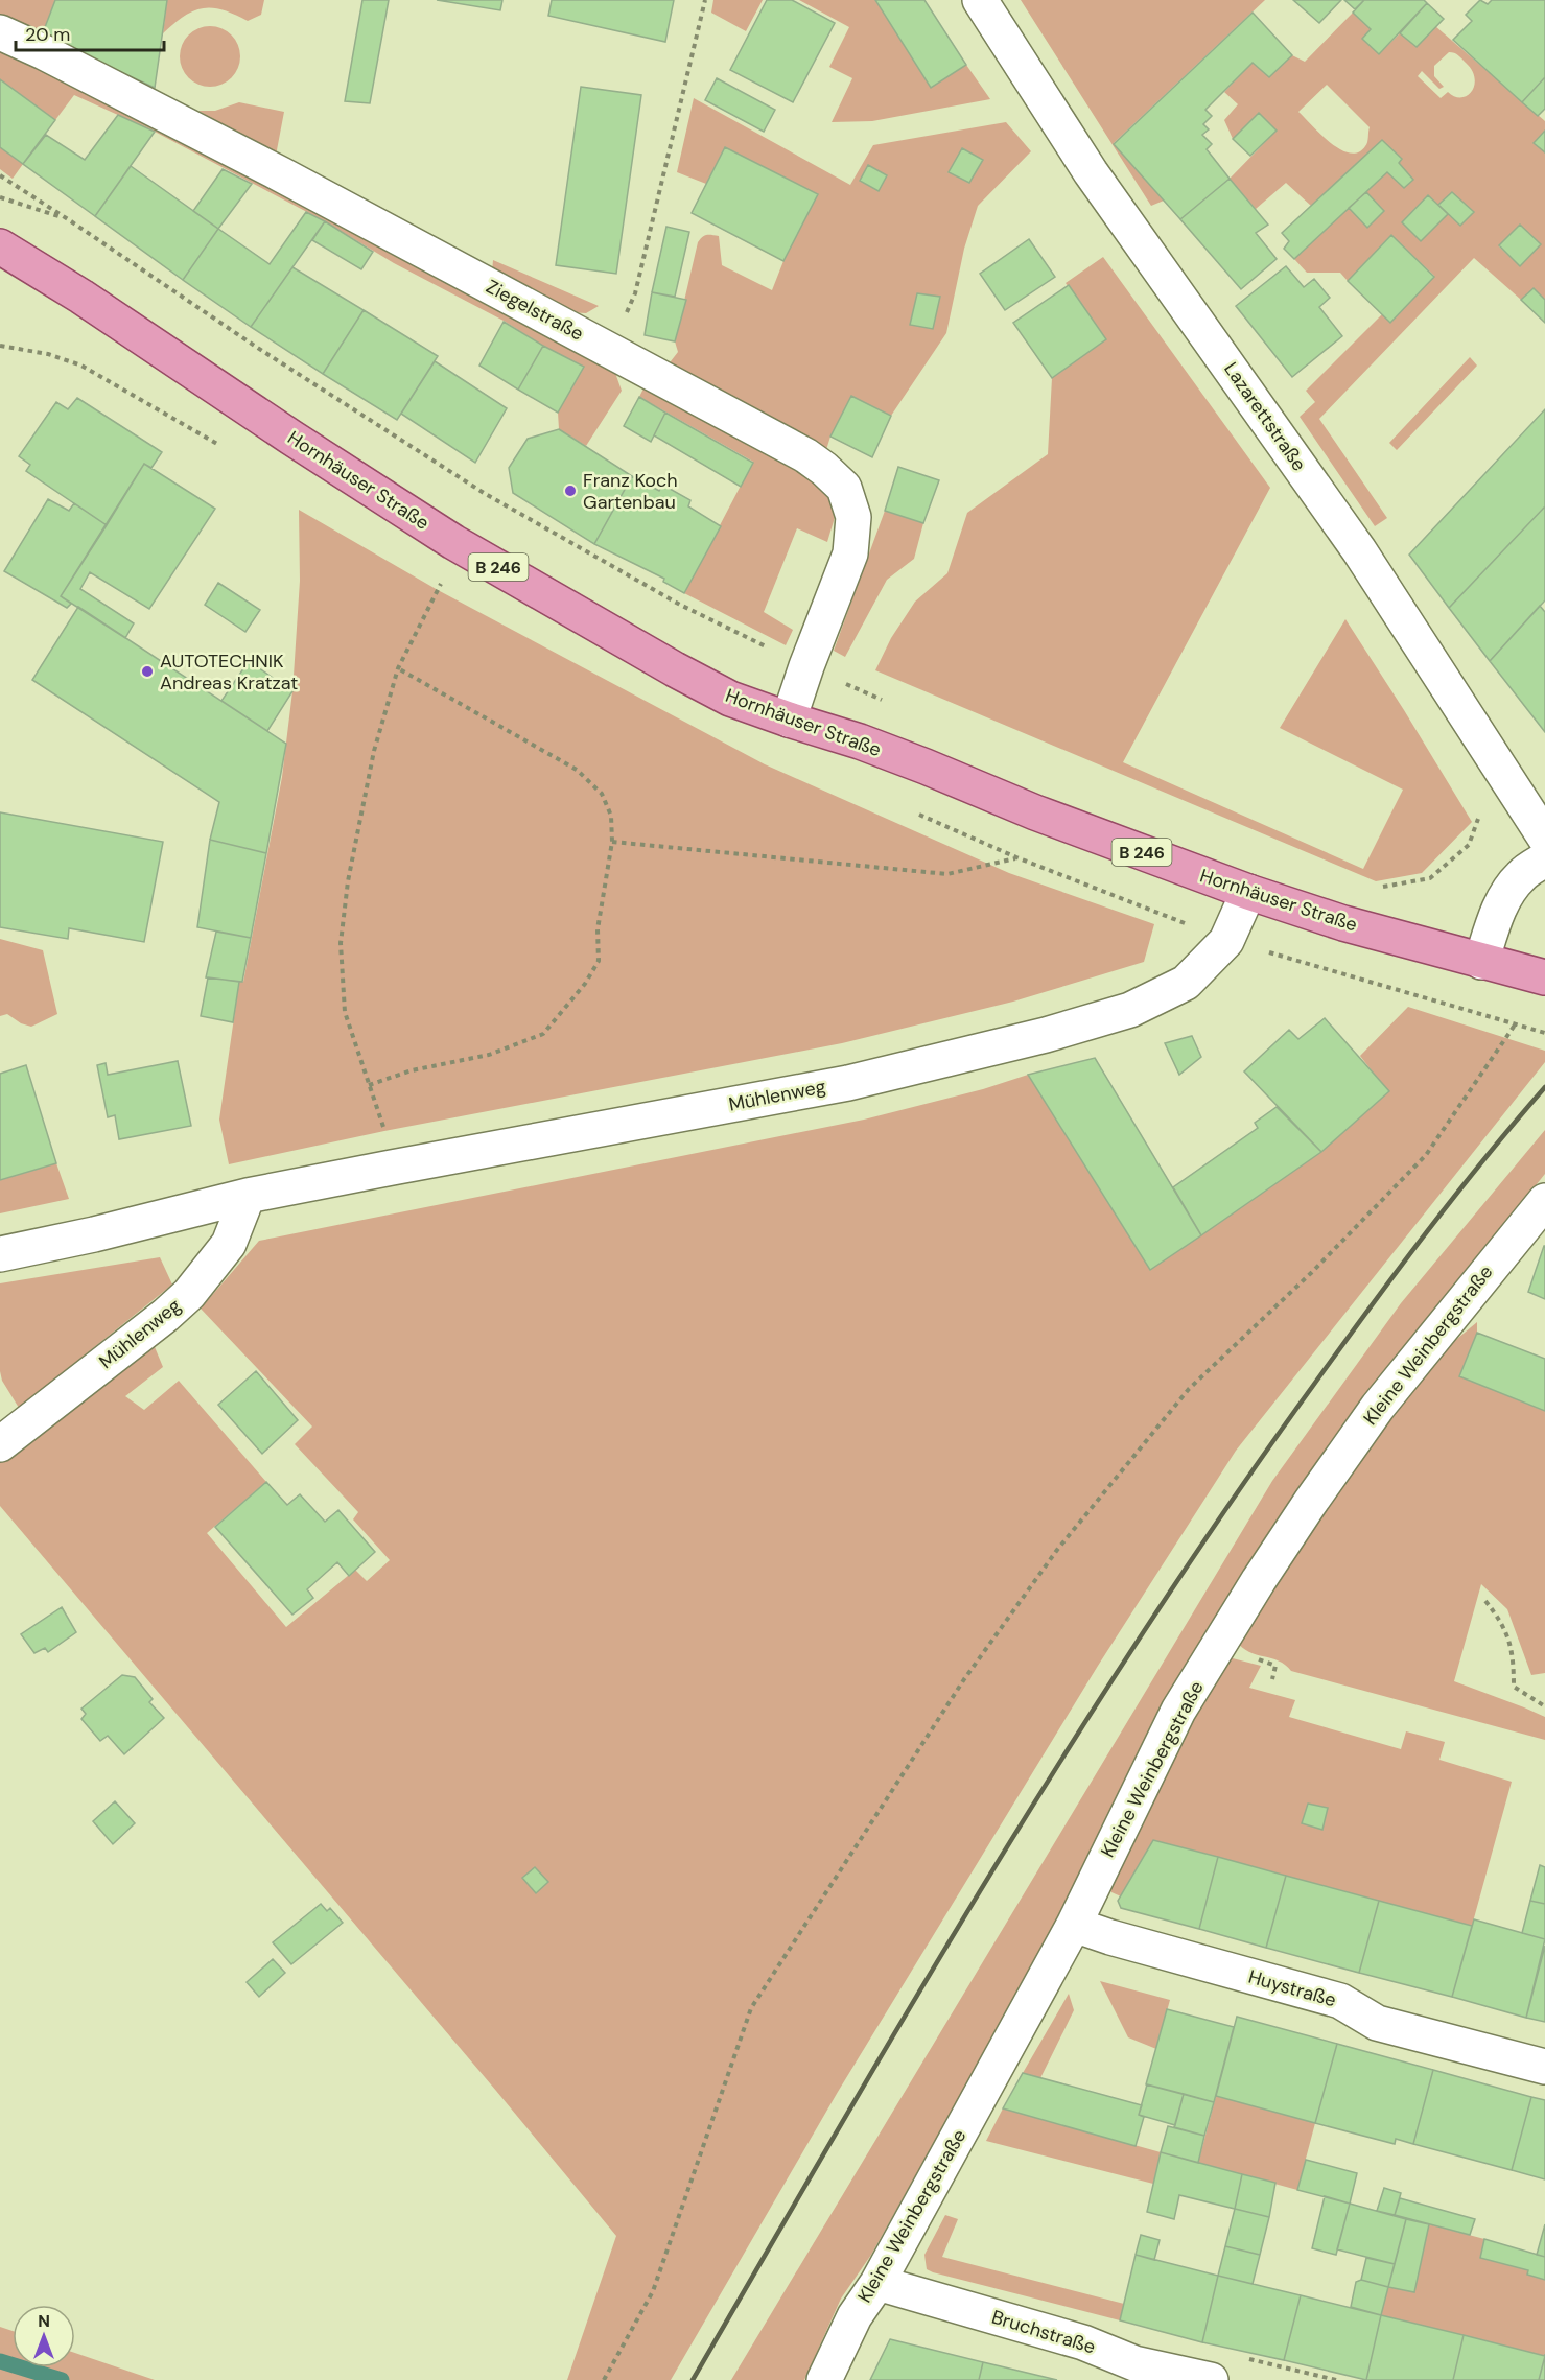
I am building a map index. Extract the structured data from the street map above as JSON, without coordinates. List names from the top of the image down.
{
  "streets": {
    "main road": ["Hornhäuser Straße", "B 246"],
    "street": [
      "Ziegelstraße",
      "Lazarettstraße",
      "Mühlenweg",
      "Kleine Weinbergstraße",
      "Huystraße",
      "Bruchstraße"
    ]
  },
  "crossings": [
    ["Ziegelstraße", "Hornhäuser Straße"],
    ["Hornhäuser Straße", "Mühlenweg"],
    ["Kleine Weinbergstraße", "Huystraße"],
    ["Kleine Weinbergstraße", "Bruchstraße"]
  ],
  "places": ["Franz Koch Gartenbau", "AUTOTECHNIK Andreas Kratzat"],
  "scale_bar": "20 m",
  "north": "top"
}
